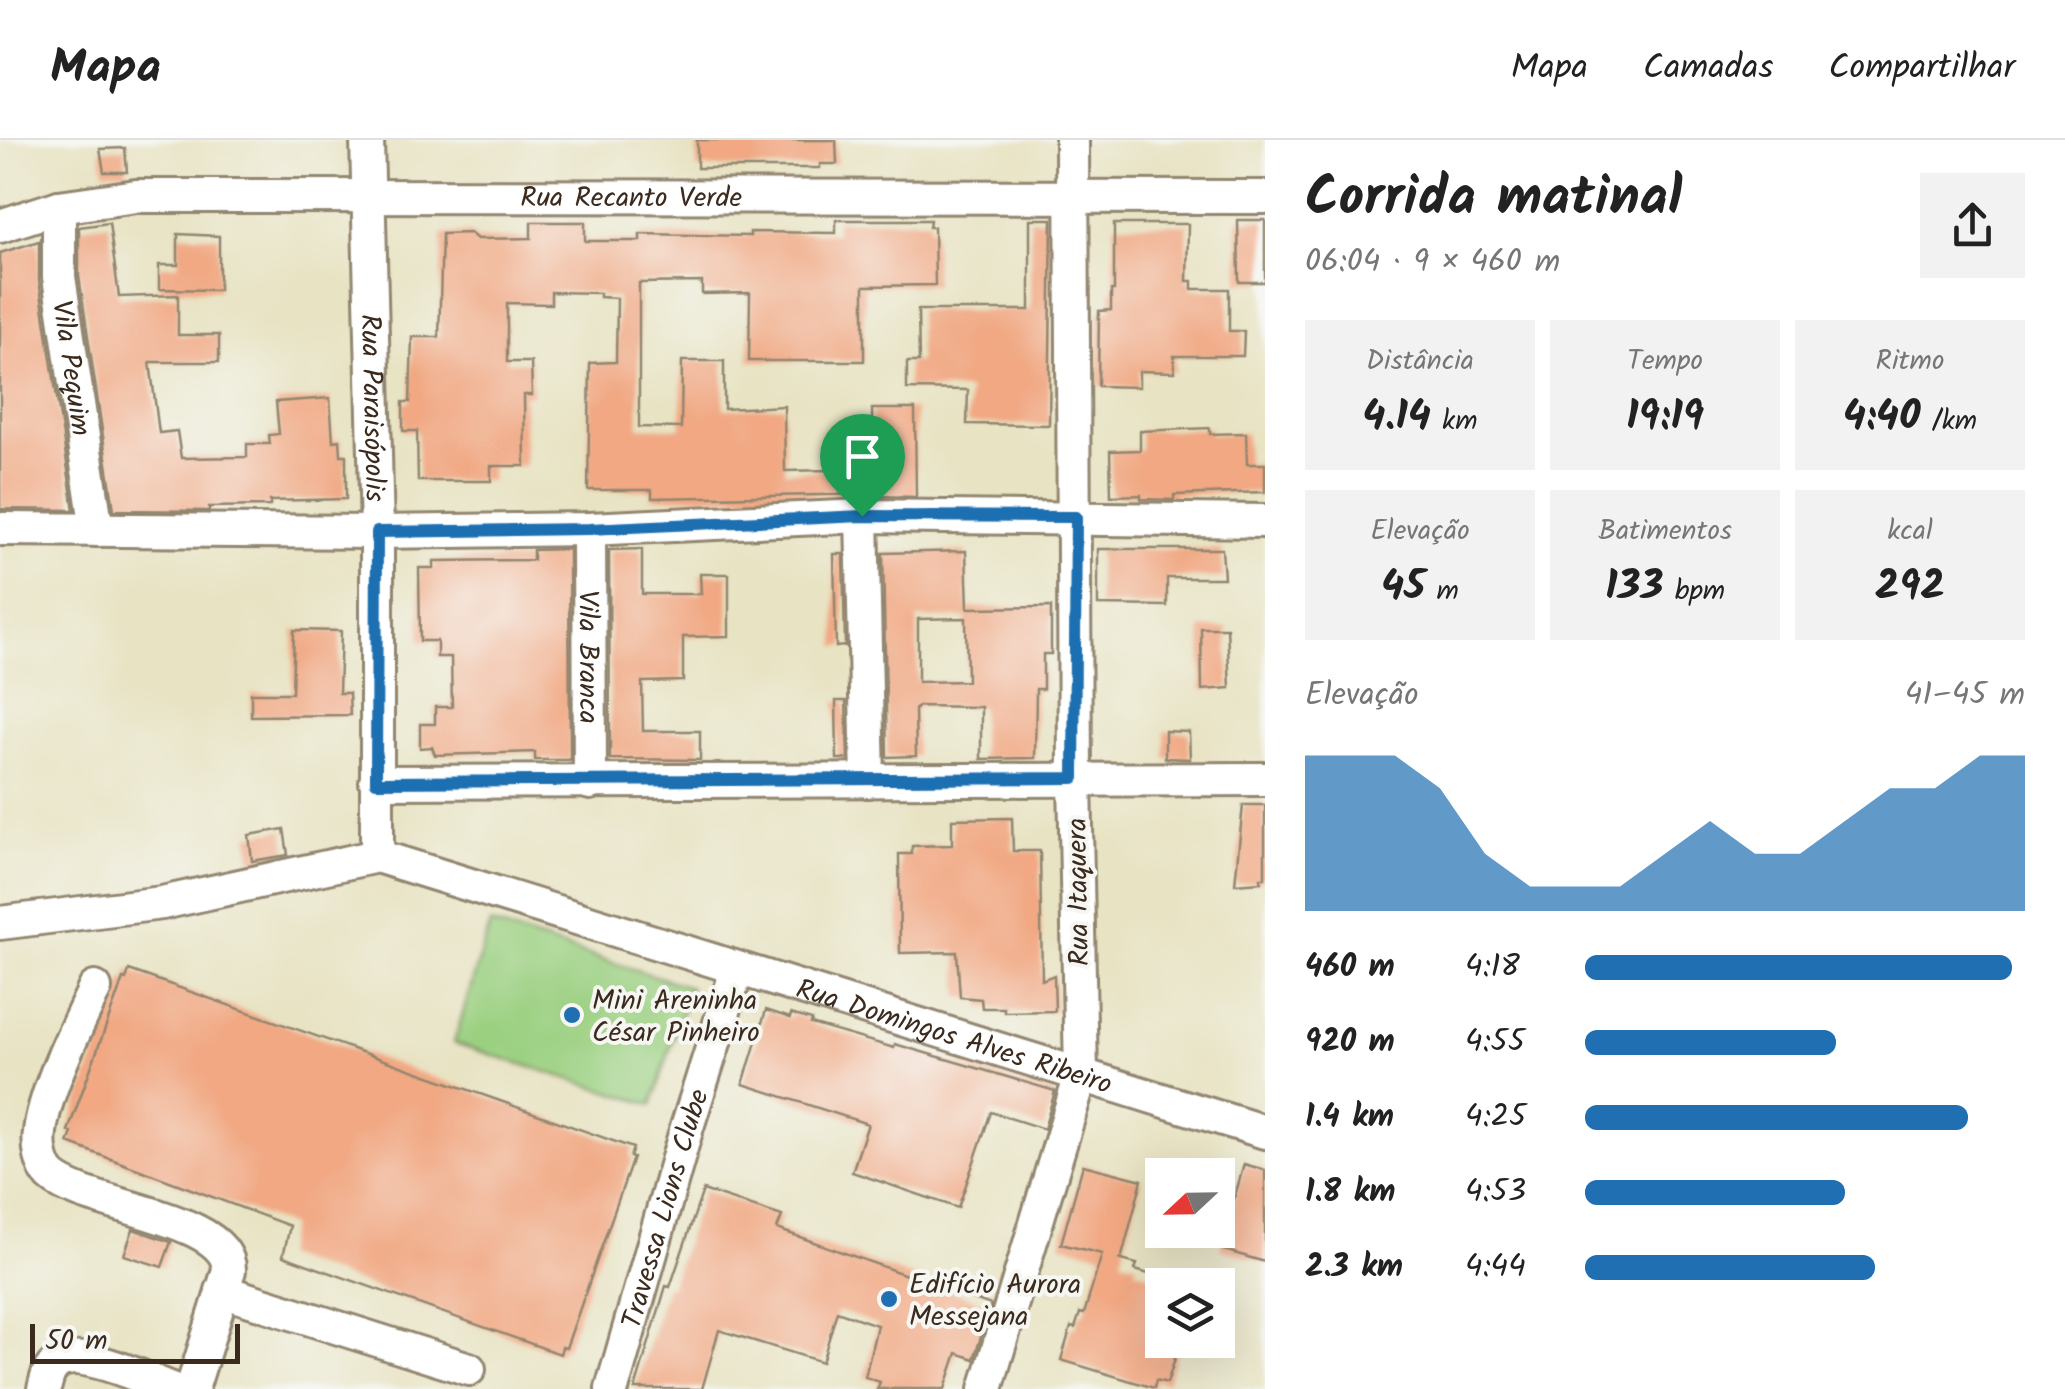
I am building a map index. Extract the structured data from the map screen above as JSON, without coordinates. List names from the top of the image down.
{
  "streets": {
    "street": [
      "Rua Recanto Verde",
      "Vila Pequim",
      "Rua Paraisópolis",
      "Vila Branca",
      "Rua Itaquera",
      "Rua Domingos Alves Ribeiro",
      "Travessa Lions Clube"
    ]
  },
  "crossings": [
    ["Rua Recanto Verde", "Vila Pequim"],
    ["Rua Recanto Verde", "Rua Paraisópolis"],
    ["Rua Recanto Verde", "Rua Itaquera"],
    ["Rua Paraisópolis", "Rua Domingos Alves Ribeiro"],
    ["Rua Itaquera", "Rua Domingos Alves Ribeiro"],
    ["Rua Domingos Alves Ribeiro", "Travessa Lions Clube"]
  ],
  "places": ["Mini Areninha César Pinheiro", "Edifício Aurora Messejana"],
  "scale_bar": "50 m",
  "north": "left",
  "page": {
    "header": "Mapa",
    "nav": ["Mapa", "Camadas", "Compartilhar"],
    "heading": ["Corrida matinal", "06:04 · 9 × 460 m"],
    "stats": [
      ["Distância", "4.14 km"],
      ["Tempo", "19:19"],
      ["Ritmo", "4:40 /km"],
      ["Elevação", "45 m"],
      ["Batimentos", "133 bpm"],
      ["kcal", "292"]
    ],
    "chart": ["Elevação", "41–45 m"],
    "list": [
      {
        "name": "460 m",
        "note": "4:18"
      },
      {
        "name": "920 m",
        "note": "4:55"
      },
      {
        "name": "1.4 km",
        "note": "4:25"
      },
      {
        "name": "1.8 km",
        "note": "4:53"
      },
      {
        "name": "2.3 km",
        "note": "4:44"
      }
    ],
    "scale": "50 m"
  }
}
